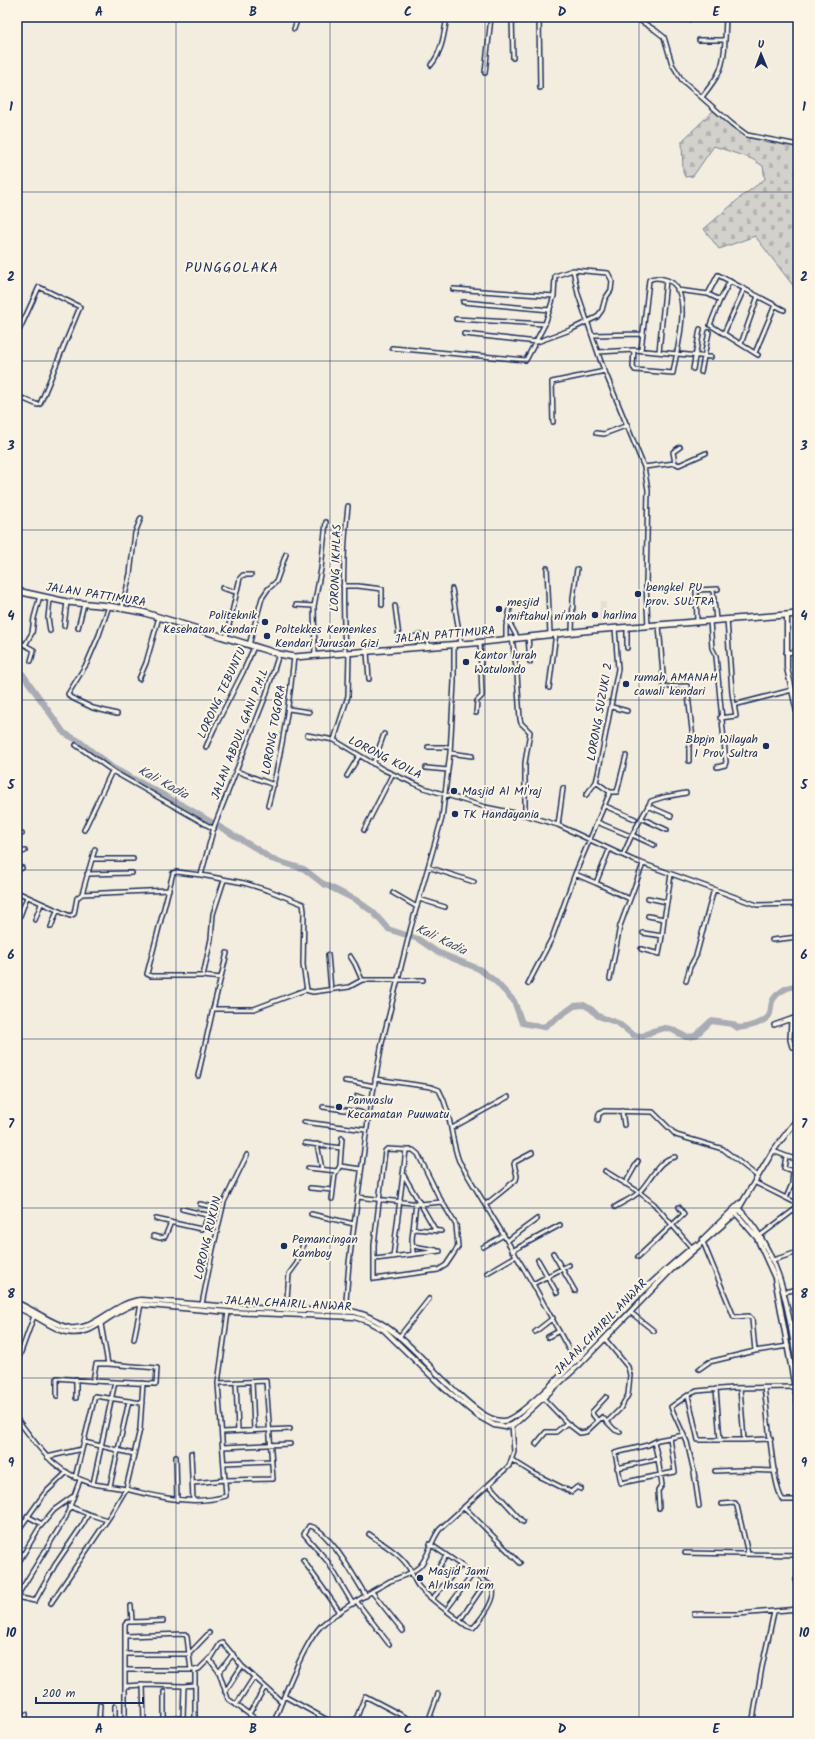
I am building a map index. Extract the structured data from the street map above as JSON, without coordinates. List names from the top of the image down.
{
  "streets": {
    "highway": ["JALAN PATTIMURA"],
    "main road": ["JALAN CHAIRIL ANWAR"],
    "street": [
      "LORONG IKHLAS",
      "LORONG TEBUNTU",
      "LORONG SUZUKI 2",
      "LORONG TOGORA",
      "JALAN ABDUL GANI P.H.L",
      "LORONG KOILA",
      "LORONG RUKUN"
    ]
  },
  "crossings": [
    ["LORONG IKHLAS", "JALAN PATTIMURA"],
    ["LORONG IKHLAS", "LORONG KOILA"],
    ["JALAN PATTIMURA", "LORONG TEBUNTU"],
    ["JALAN PATTIMURA", "LORONG SUZUKI 2"],
    ["JALAN PATTIMURA", "LORONG TOGORA"],
    ["JALAN PATTIMURA", "JALAN ABDUL GANI P.H.L"],
    ["JALAN PATTIMURA", "LORONG KOILA"],
    ["LORONG RUKUN", "JALAN CHAIRIL ANWAR"]
  ],
  "districts": ["PUNGGOLAKA"],
  "water": ["Kali Kadia"],
  "places": [
    "bengkel PU prov. SULTRA",
    "mesjid miftahul ni'mah",
    "harlina",
    "Politeknik Kesehatan Kendari",
    "Poltekkes Kemenkes Kendari Jurusan Gizi",
    "Kantor lurah Watulondo",
    "rumah AMANAH cawali kendari",
    "Bbpjn Wilayah 1 Prov Sultra",
    "Masjid Al MI'raj",
    "TK Handayania",
    "Panwaslu Kecamatan Puuwatu",
    "Pemancingan Kamboy",
    "Masjid Jami Al Ihsan Icm"
  ],
  "scale_bar": "200 m",
  "north": "top",
  "grid": {
    "columns": [
      "A",
      "B",
      "C",
      "D",
      "E"
    ],
    "rows": [
      "1",
      "2",
      "3",
      "4",
      "5",
      "6",
      "7",
      "8",
      "9",
      "10"
    ]
  }
}
